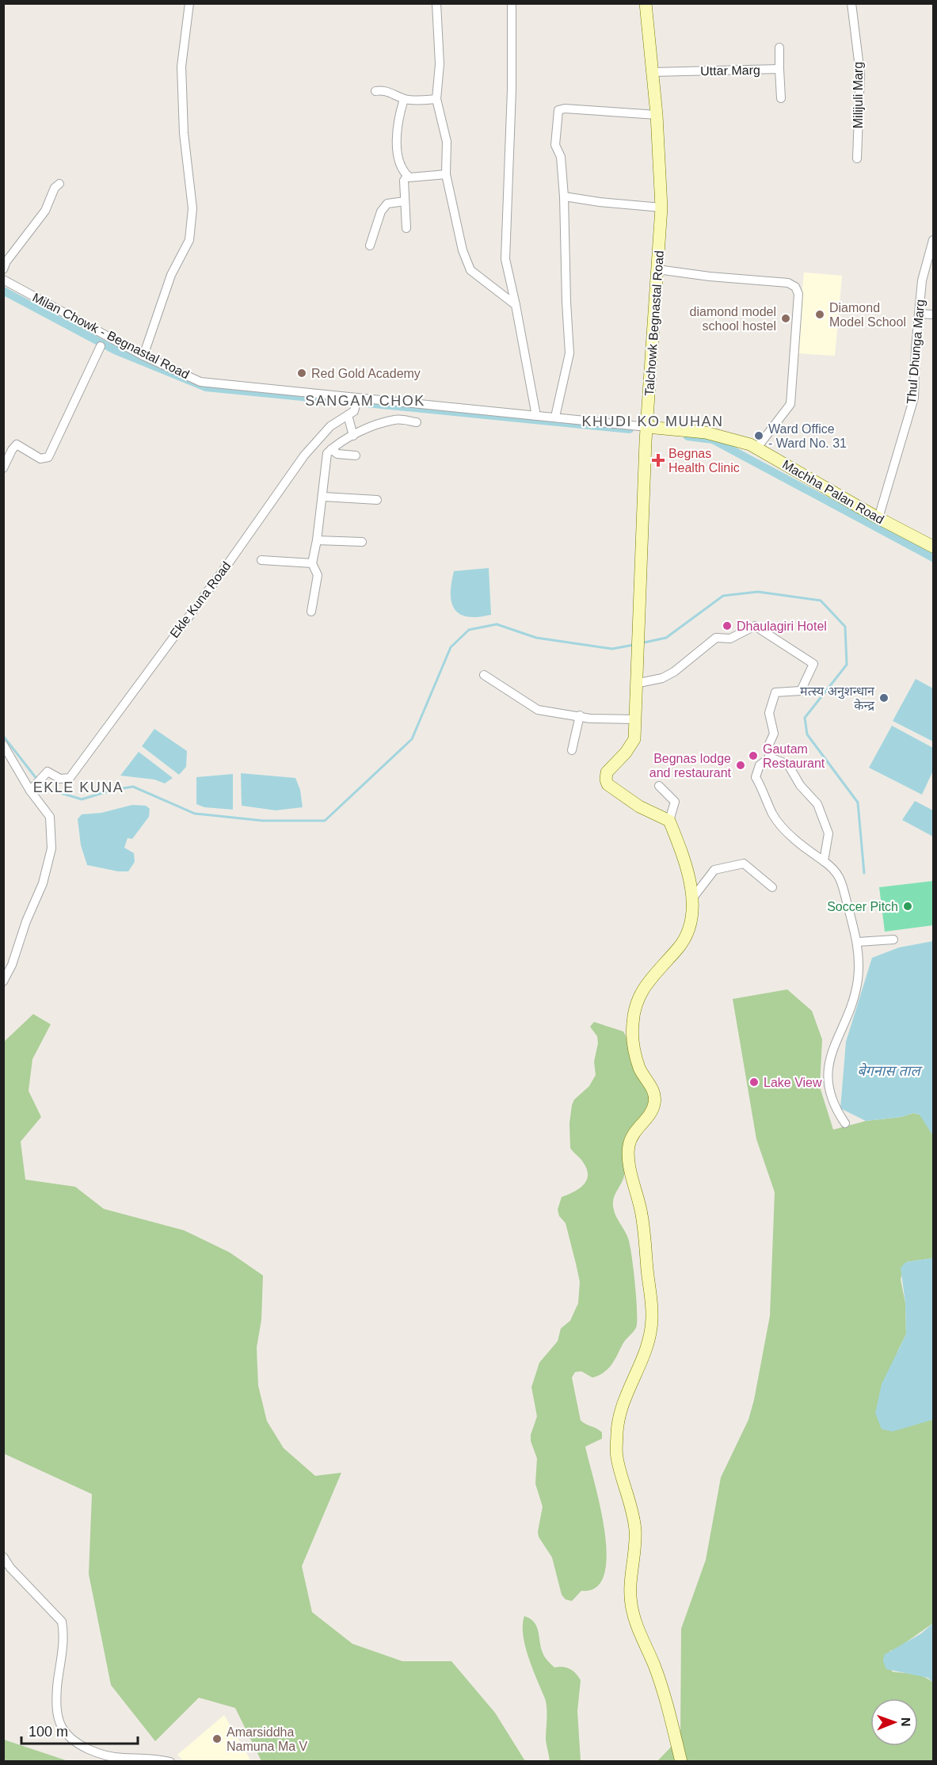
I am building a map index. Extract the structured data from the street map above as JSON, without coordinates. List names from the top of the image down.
{
  "streets": {
    "main road": ["Talchowk Begnastal Road", "Machha Palan Road"],
    "street": [
      "Uttar Marg",
      "Milijuli Marg",
      "Milan Chowk - Begnastal Road",
      "Thul Dhunga Marg",
      "Ekle Kuna Road"
    ]
  },
  "crossings": [
    ["Uttar Marg", "Talchowk Begnastal Road"],
    ["Talchowk Begnastal Road", "Milan Chowk - Begnastal Road"],
    ["Talchowk Begnastal Road", "Machha Palan Road"],
    ["Milan Chowk - Begnastal Road", "Machha Palan Road"],
    ["Thul Dhunga Marg", "Machha Palan Road"]
  ],
  "districts": ["SANGAM CHOK", "KHUDI KO MUHAN", "EKLE KUNA"],
  "water": ["बेगनास ताल"],
  "places": {
    "other": [
      "Diamond Model School",
      "diamond model school hostel",
      "Red Gold Academy",
      "Ward Office - Ward No. 31",
      "Dhaulagiri Hotel",
      "मत्स्य अनुशन्धान केन्द्र",
      "Gautam Restaurant",
      "Begnas lodge and restaurant",
      "Soccer Pitch",
      "Lake View",
      "Amarsiddha Namuna Ma V"
    ],
    "health": ["Begnas Health Clinic"]
  },
  "scale_bar": "100 m",
  "north": "right"
}
